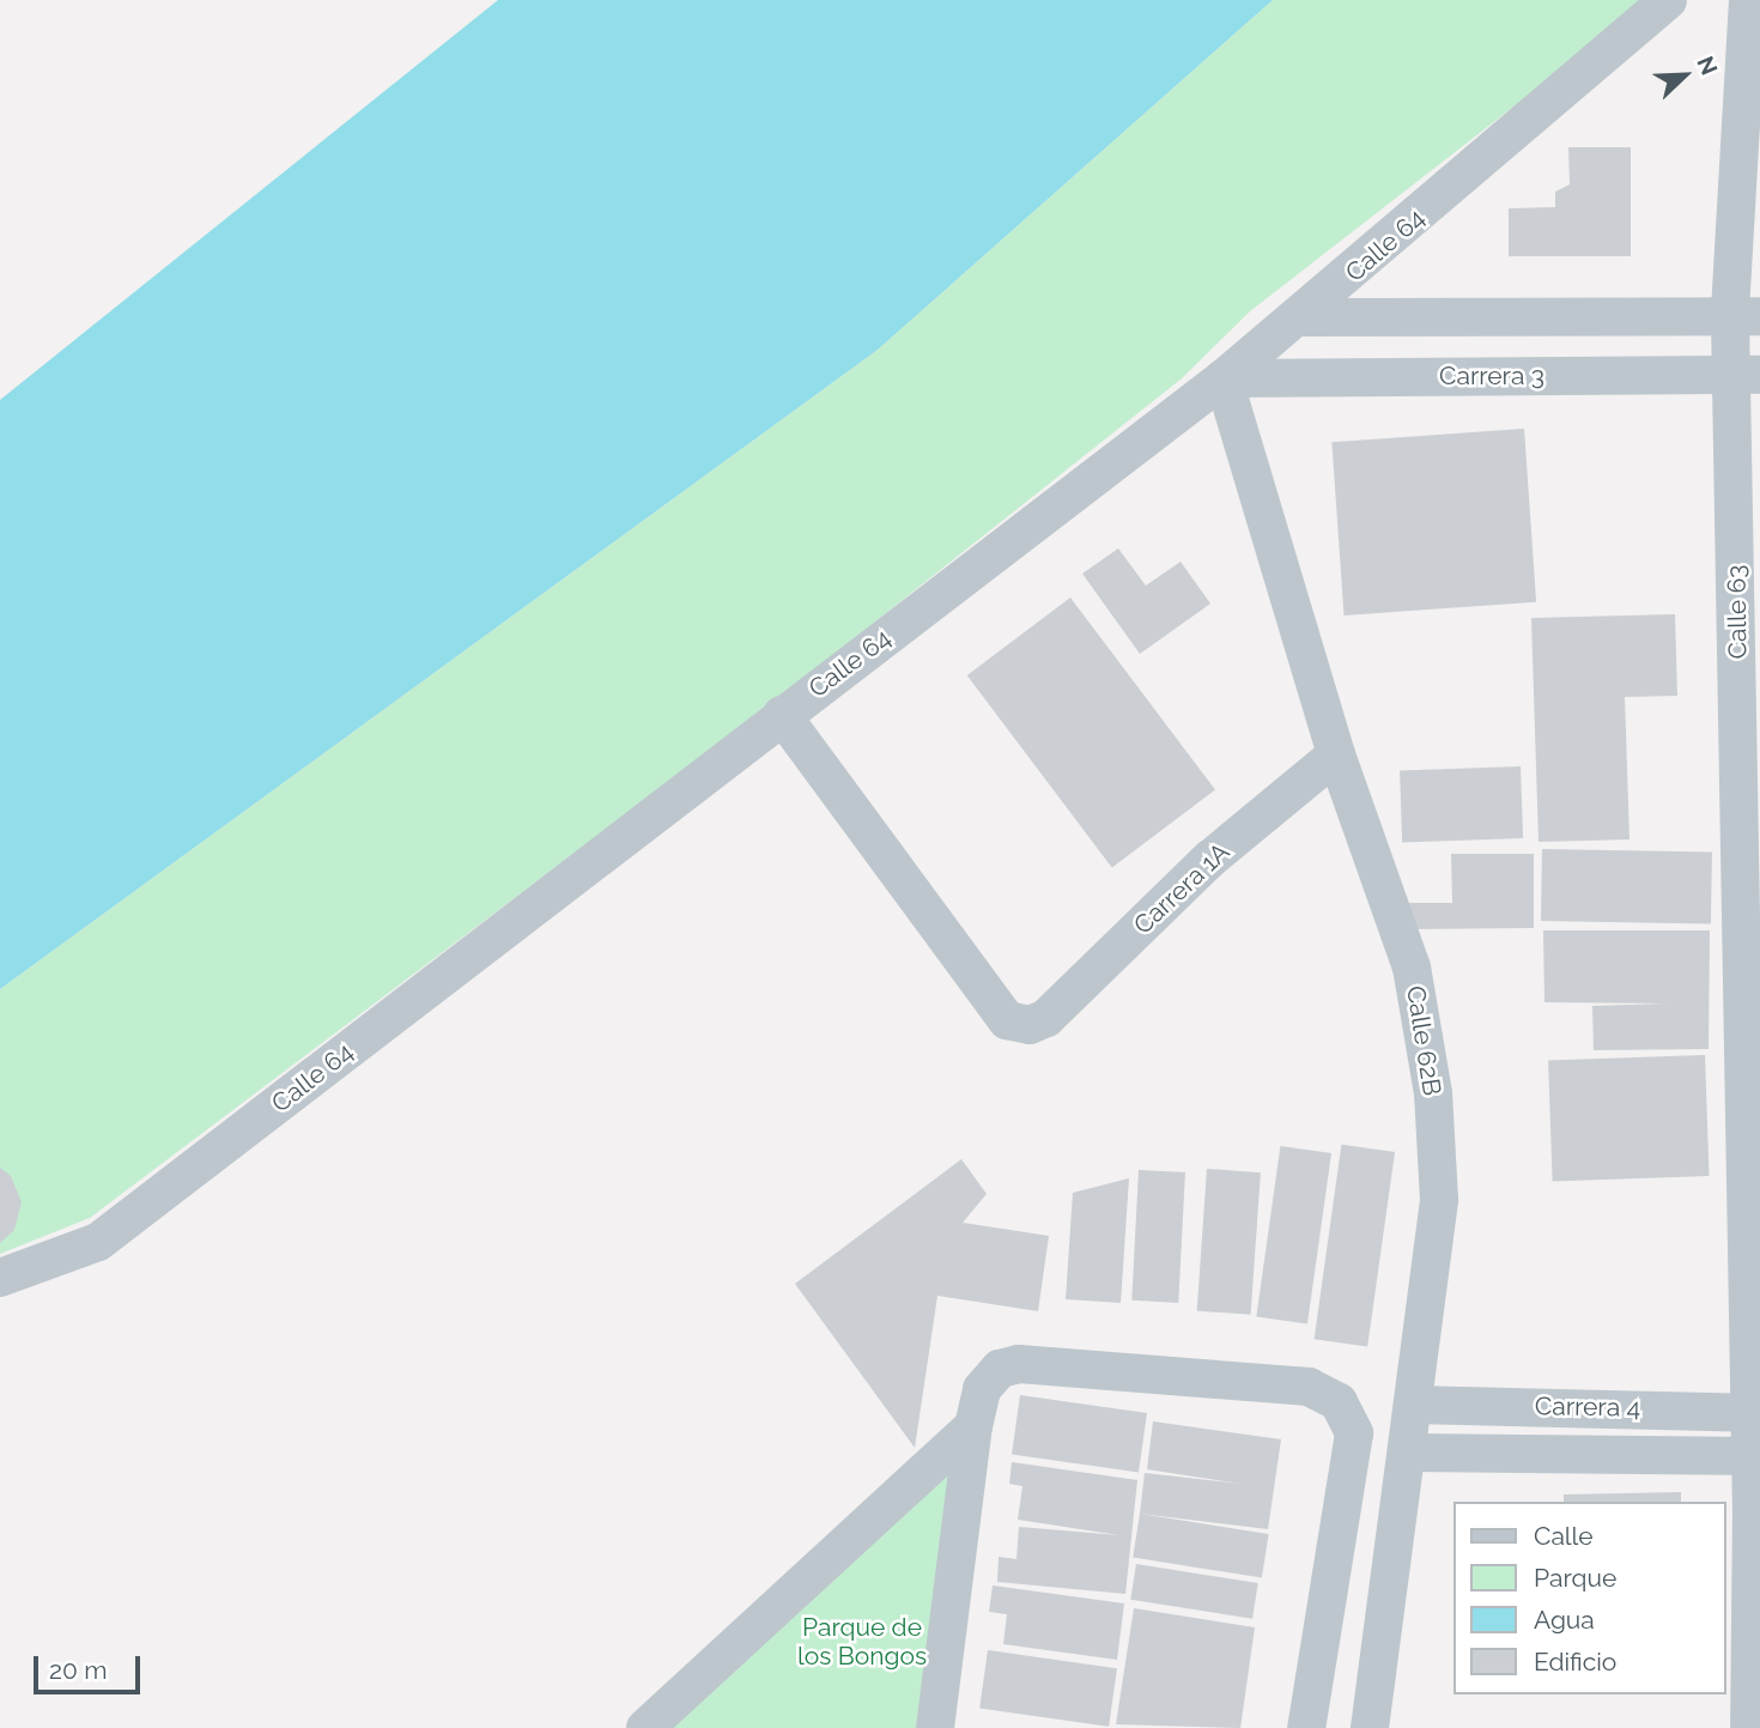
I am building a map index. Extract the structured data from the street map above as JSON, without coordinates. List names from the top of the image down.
{
  "streets": {
    "street": [
      "Calle 64",
      "Carrera 3",
      "Calle 63",
      "Carrera 1A",
      "Calle 62B",
      "Carrera 4"
    ]
  },
  "crossings": [
    ["Calle 64", "Carrera 3"],
    ["Calle 64", "Carrera 1A"],
    ["Calle 64", "Calle 62B"],
    ["Carrera 3", "Calle 63"],
    ["Carrera 3", "Calle 62B"],
    ["Calle 63", "Carrera 4"],
    ["Carrera 1A", "Calle 62B"],
    ["Calle 62B", "Carrera 4"]
  ],
  "parks": ["Parque de los Bongos"],
  "legend": [
    "Calle",
    "Parque",
    "Agua",
    "Edificio"
  ],
  "scale_bar": "20 m",
  "north": "top right"
}
